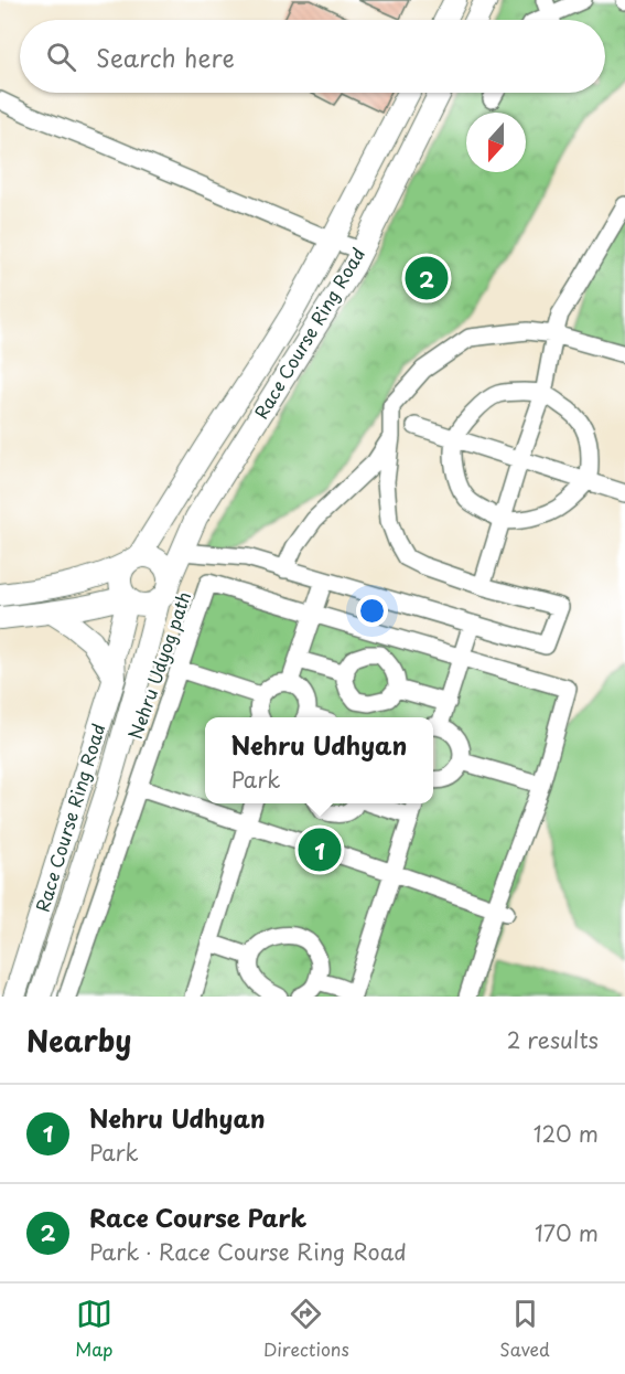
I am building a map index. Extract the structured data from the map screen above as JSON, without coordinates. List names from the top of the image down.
{
  "streets": {
    "main road": ["Race Course Ring Road"],
    "street": ["Nehru Udyog path"]
  },
  "north": "bottom",
  "page": {
    "search": "Search here",
    "pins": ["2", "1"],
    "popup": ["Nehru Udhyan", "Park"],
    "heading": ["Nearby", "2 results"],
    "list": [
      {
        "mark": "1",
        "name": "Nehru Udhyan",
        "note": "Park",
        "value": "120 m"
      },
      {
        "mark": "2",
        "name": "Race Course Park",
        "note": "Park · Race Course Ring Road",
        "value": "170 m"
      }
    ],
    "nav": ["Map", "Directions", "Saved"]
  }
}
